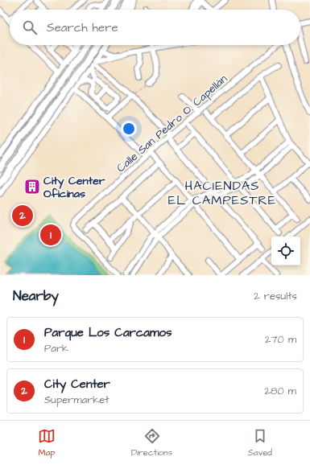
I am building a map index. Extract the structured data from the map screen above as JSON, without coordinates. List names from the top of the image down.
{
  "streets": {
    "street": ["Calle San Pedro O. Capellán"]
  },
  "districts": ["HACIENDAS EL CAMPESTRE"],
  "places": {
    "building": ["City Center Oficinas"]
  },
  "page": {
    "search": "Search here",
    "pins": ["2", "1"],
    "heading": ["Nearby", "2 results"],
    "list": [
      {
        "mark": "1",
        "name": "Parque Los Carcamos",
        "note": "Park",
        "value": "270 m"
      },
      {
        "mark": "2",
        "name": "City Center",
        "note": "Supermarket",
        "value": "280 m"
      }
    ],
    "nav": ["Map", "Directions", "Saved"]
  }
}
